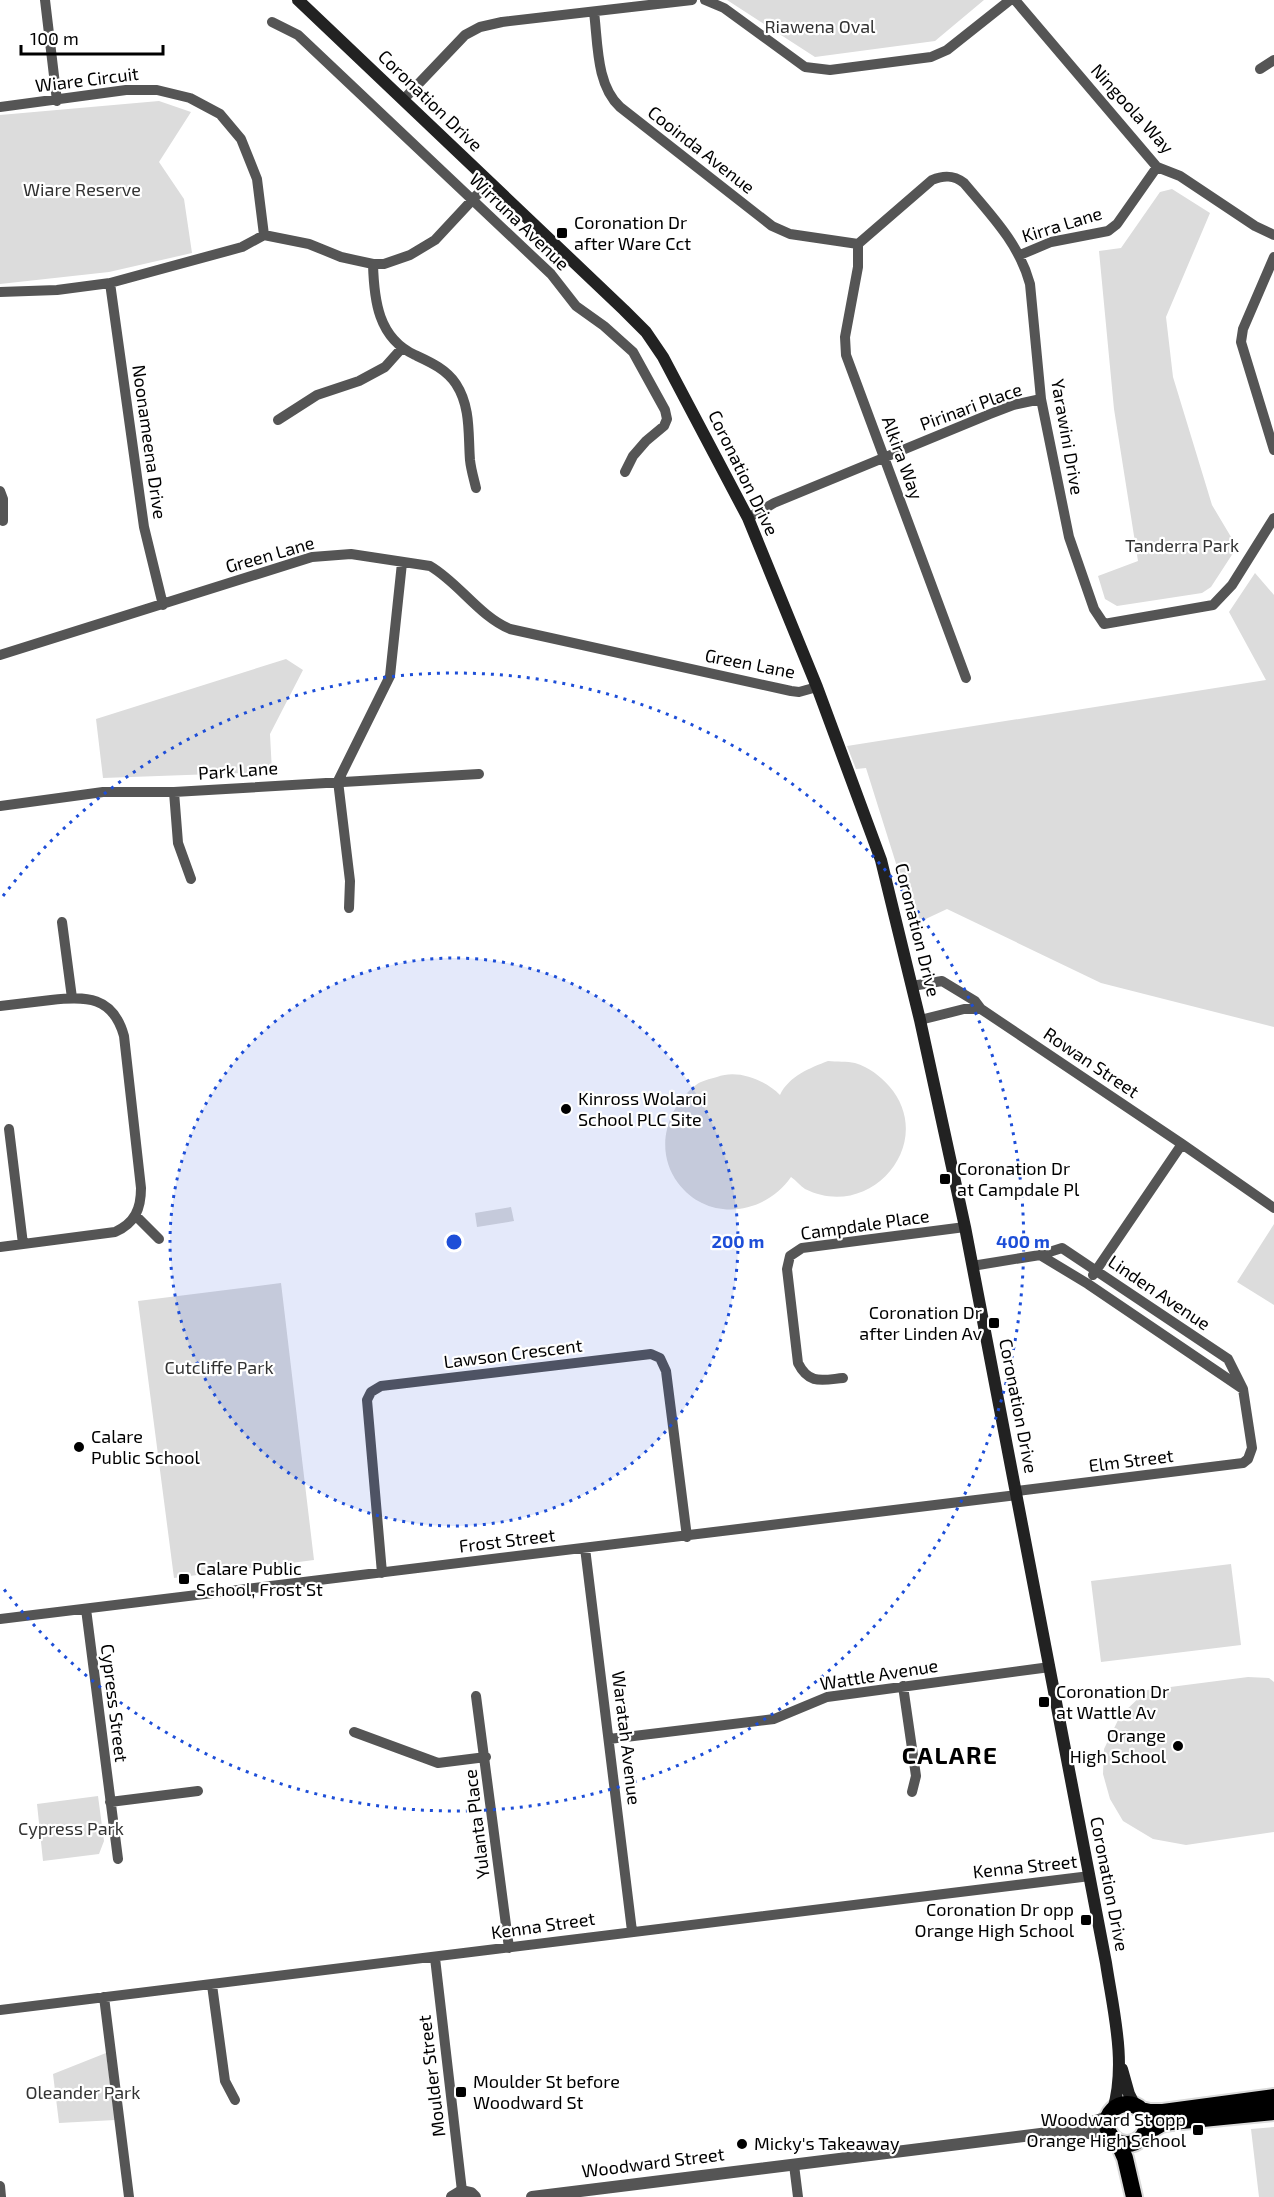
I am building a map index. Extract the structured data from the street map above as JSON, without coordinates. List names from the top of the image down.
{
  "streets": {
    "main road": ["Coronation Drive"],
    "street": [
      "Wiare Circuit",
      "Ningoola Way",
      "Cooinda Avenue",
      "Wirruna Avenue",
      "Kirra Lane",
      "Pirinari Place",
      "Yarawini Drive",
      "Noonameena Drive",
      "Alkira Way",
      "Green Lane",
      "Park Lane",
      "Rowan Street",
      "Campdale Place",
      "Linden Avenue",
      "Lawson Crescent",
      "Elm Street",
      "Frost Street",
      "Wattle Avenue",
      "Cypress Street",
      "Waratah Avenue",
      "Yulanta Place",
      "Kenna Street",
      "Moulder Street",
      "Woodward Street"
    ]
  },
  "crossings": [
    ["Coronation Drive", "Pirinari Place"],
    ["Coronation Drive", "Green Lane"],
    ["Coronation Drive", "Rowan Street"],
    ["Coronation Drive", "Campdale Place"],
    ["Coronation Drive", "Linden Avenue"],
    ["Coronation Drive", "Elm Street"],
    ["Coronation Drive", "Frost Street"],
    ["Coronation Drive", "Wattle Avenue"],
    ["Coronation Drive", "Kenna Street"],
    ["Coronation Drive", "Woodward Street"],
    ["Ningoola Way", "Kirra Lane"],
    ["Cooinda Avenue", "Yarawini Drive"],
    ["Cooinda Avenue", "Alkira Way"],
    ["Kirra Lane", "Yarawini Drive"],
    ["Pirinari Place", "Yarawini Drive"],
    ["Pirinari Place", "Alkira Way"],
    ["Yarawini Drive", "Alkira Way"],
    ["Noonameena Drive", "Green Lane"],
    ["Linden Avenue", "Elm Street"],
    ["Lawson Crescent", "Frost Street"],
    ["Elm Street", "Frost Street"],
    ["Frost Street", "Cypress Street"],
    ["Frost Street", "Waratah Avenue"],
    ["Wattle Avenue", "Waratah Avenue"],
    ["Waratah Avenue", "Kenna Street"],
    ["Yulanta Place", "Kenna Street"],
    ["Kenna Street", "Moulder Street"]
  ],
  "districts": ["CALARE"],
  "parks": [
    "Riawena Oval",
    "Wiare Reserve",
    "Tanderra Park",
    "Cutcliffe Park",
    "Cypress Park",
    "Oleander Park"
  ],
  "places": {
    "transit": [
      "Coronation Dr after Ware Cct",
      "Coronation Dr at Campdale Pl",
      "Coronation Dr after Linden Av",
      "Calare Public School, Frost St",
      "Coronation Dr at Wattle Av",
      "Coronation Dr opp Orange High School",
      "Moulder St before Woodward St",
      "Woodward St opp Orange High School"
    ],
    "other": [
      "Kinross Wolaroi School PLC Site",
      "Calare Public School",
      "Orange High School",
      "Micky's Takeaway"
    ]
  },
  "scale_bar": "100 m",
  "rings": ["200 m", "400 m"]
}
